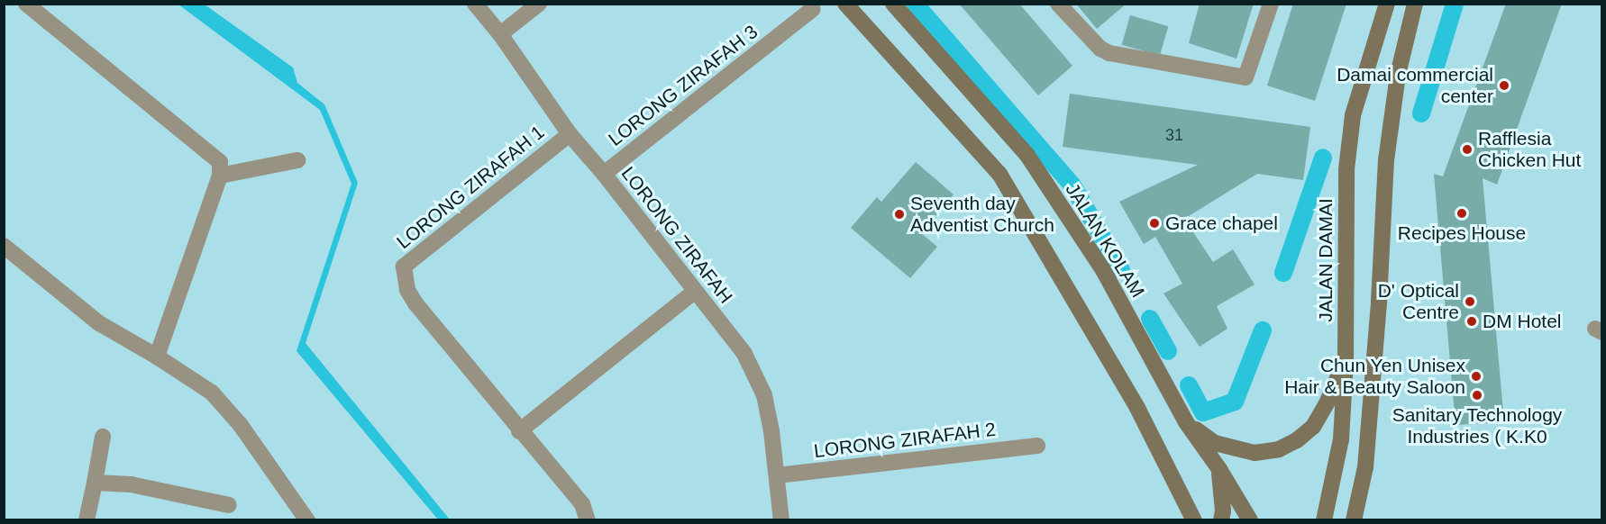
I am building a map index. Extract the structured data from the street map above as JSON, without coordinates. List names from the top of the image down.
{
  "streets": {
    "main road": ["JALAN KOLAM", "JALAN DAMAI"],
    "street": [
      "LORONG ZIRAFAH 3",
      "LORONG ZIRAFAH 1",
      "LORONG ZIRAFAH",
      "LORONG ZIRAFAH 2"
    ]
  },
  "crossings": [
    ["LORONG ZIRAFAH 3", "LORONG ZIRAFAH"],
    ["LORONG ZIRAFAH 1", "LORONG ZIRAFAH"],
    ["LORONG ZIRAFAH", "LORONG ZIRAFAH 2"]
  ],
  "places": [
    "Damai commercial center",
    "Rafflesia Chicken Hut",
    "Recipes House",
    "Seventh day Adventist Church",
    "Grace chapel",
    "D' Optical Centre",
    "DM Hotel",
    "Chun Yen Unisex Hair & Beauty Saloon",
    "Sanitary Technology Industries ( K.K0"
  ],
  "house_numbers": ["31"]
}
